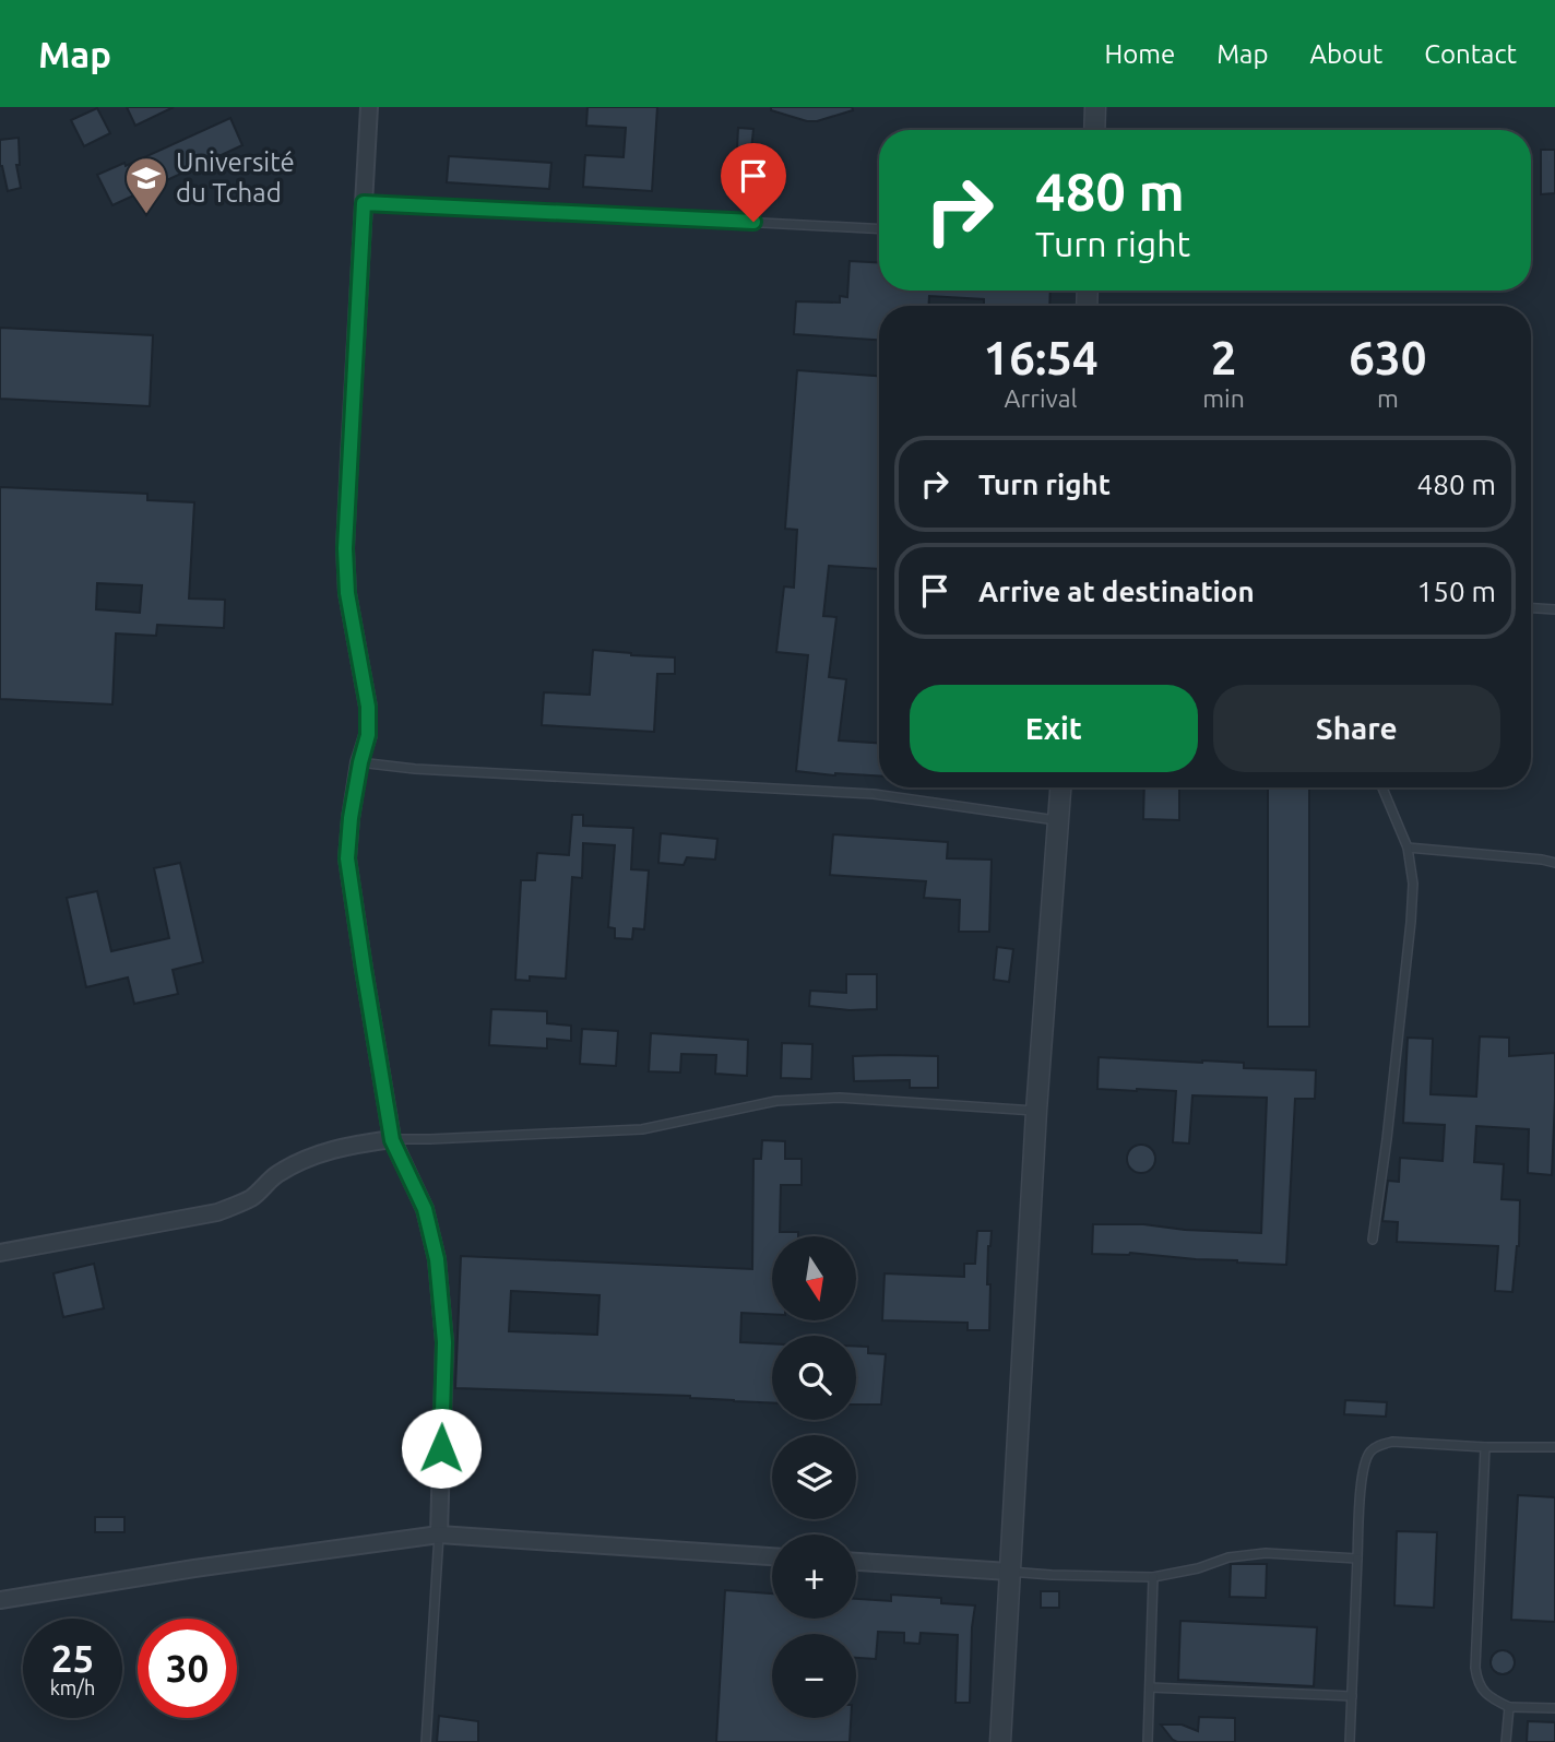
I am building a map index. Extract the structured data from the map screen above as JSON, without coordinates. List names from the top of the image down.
{
  "places": {
    "school or university": ["Université du Tchad"]
  },
  "north": "bottom",
  "page": {
    "header": "Map",
    "nav": [
      "Home",
      "Map",
      "About",
      "Contact"
    ],
    "turn": ["480 m", "Turn right"],
    "eta": [
      "16:54",
      "Arrival",
      "2",
      "min",
      "630",
      "m"
    ],
    "list": [
      {
        "name": "Turn right",
        "value": "480 m"
      },
      {
        "name": "Arrive at destination",
        "value": "150 m"
      }
    ],
    "buttons": ["Exit", "Share"],
    "map_buttons": ["+", "−"],
    "speed": "25 km/h",
    "limit": "30"
  }
}
